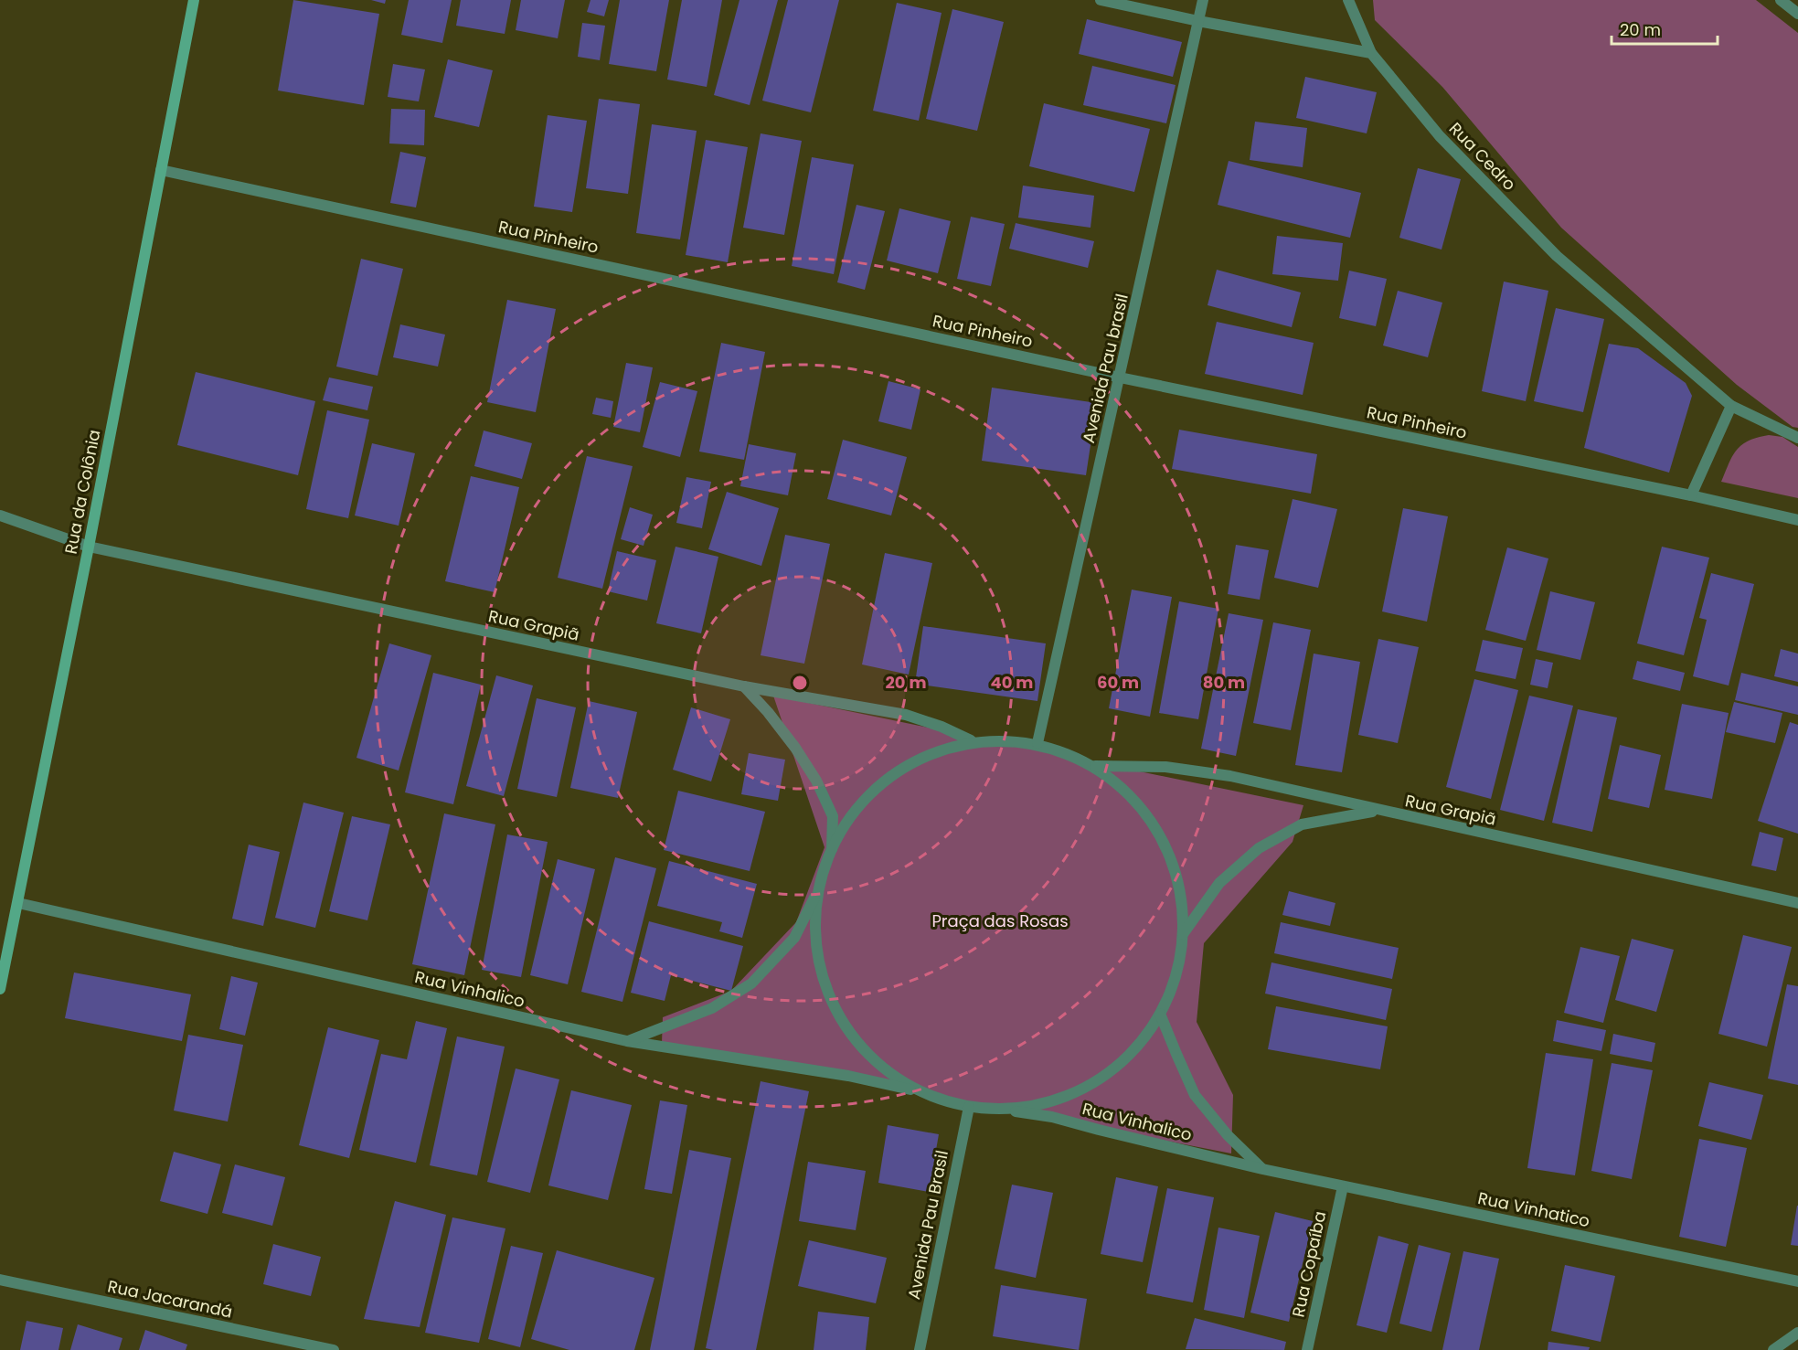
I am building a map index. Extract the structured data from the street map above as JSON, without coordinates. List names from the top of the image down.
{
  "streets": {
    "main road": ["Rua da Colônia"],
    "street": [
      "Rua Cedro",
      "Rua Pinheiro",
      "Avenida Pau brasil",
      "Rua Grapiã",
      "Rua Vinhalico",
      "Rua Vinhatico",
      "Avenida Pau Brasil",
      "Rua Copaíba",
      "Rua Jacarandá"
    ]
  },
  "crossings": [
    ["Rua Pinheiro", "Avenida Pau brasil"],
    ["Rua Pinheiro", "Rua da Colônia"],
    ["Rua da Colônia", "Rua Grapiã"],
    ["Rua da Colônia", "Rua Vinhalico"],
    ["Rua Vinhalico", "Rua Vinhatico"],
    ["Rua Vinhatico", "Rua Copaíba"]
  ],
  "parks": ["Praça das Rosas"],
  "scale_bar": "20 m",
  "rings": [
    "20 m",
    "40 m",
    "60 m",
    "80 m"
  ]
}
